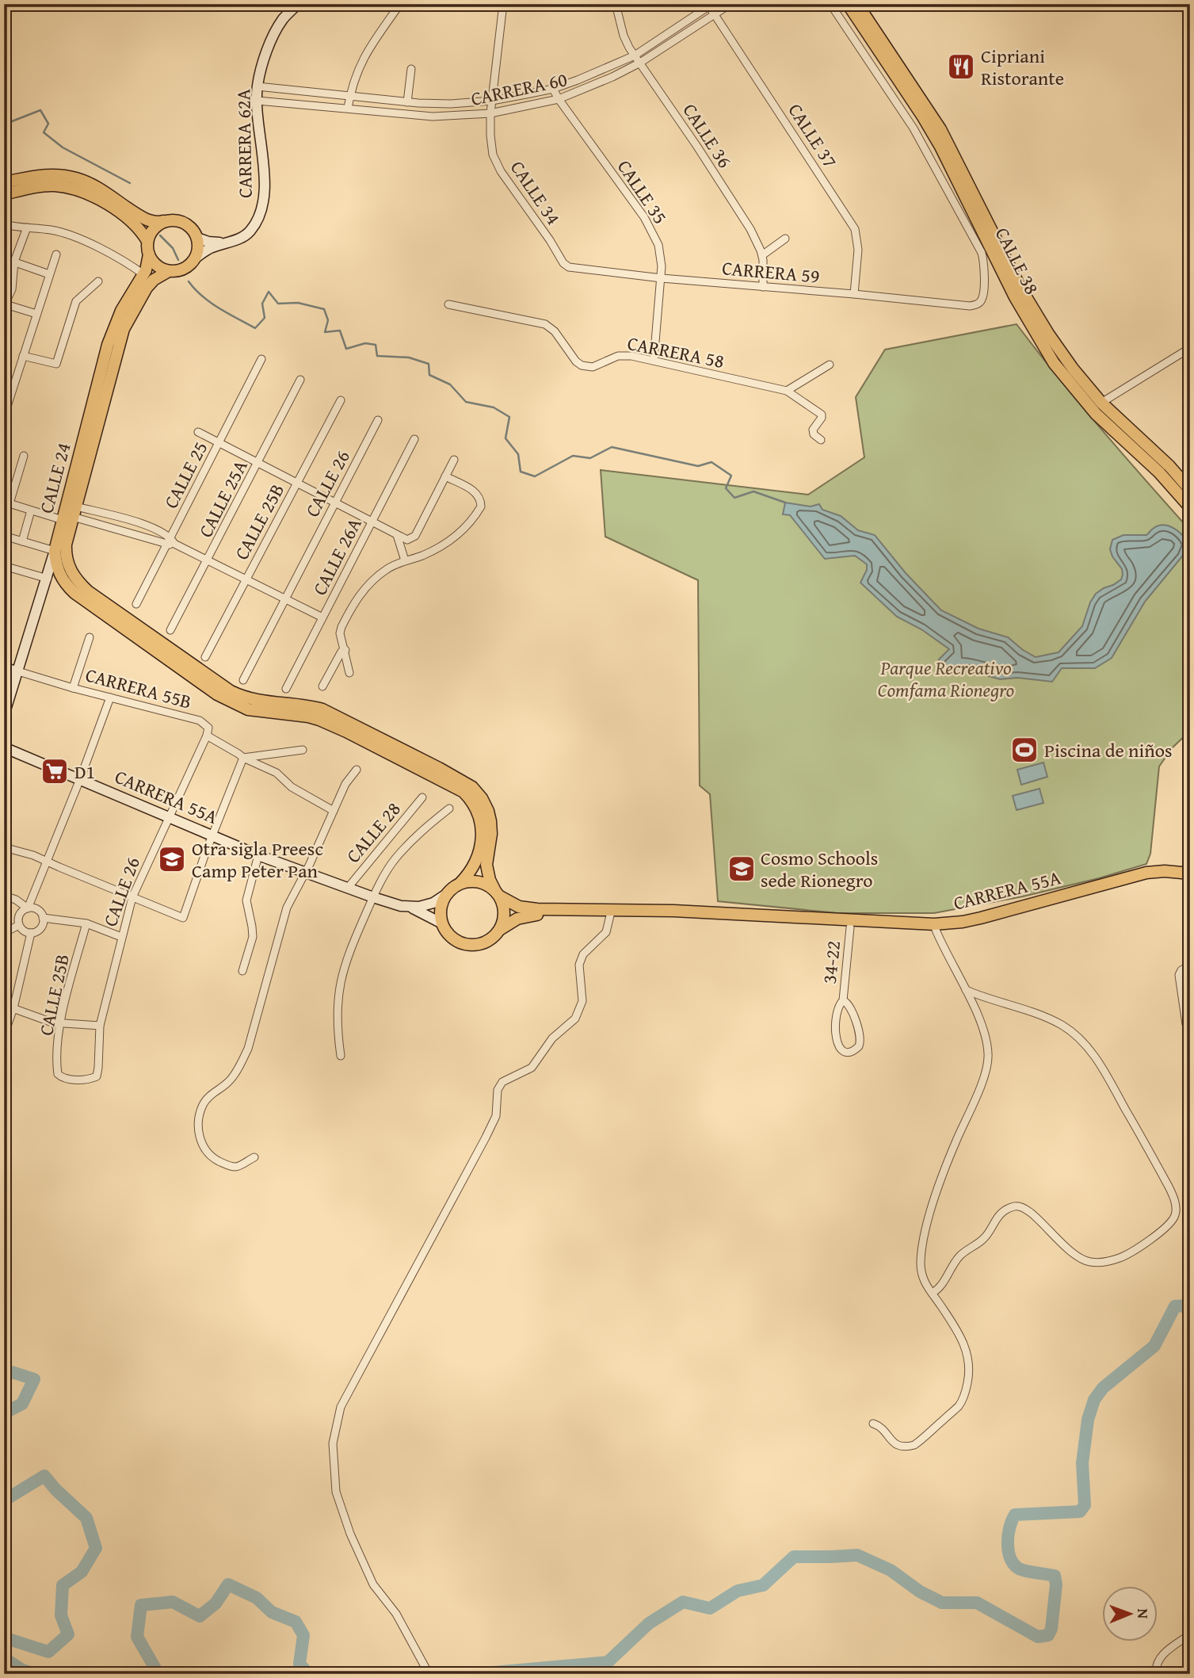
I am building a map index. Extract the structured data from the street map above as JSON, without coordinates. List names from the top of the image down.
{
  "streets": {
    "main road": [
      "CARRERA 62A",
      "CALLE 38",
      "CALLE 24",
      "CARRERA 55B",
      "CARRERA 55A"
    ],
    "street": [
      "CARRERA 60",
      "CALLE 36",
      "CALLE 37",
      "CALLE 35",
      "CALLE 34",
      "CARRERA 59",
      "CARRERA 58",
      "CALLE 25",
      "CALLE 26",
      "CALLE 25A",
      "CALLE 25B",
      "CALLE 26A",
      "CALLE 28",
      "34-22"
    ]
  },
  "crossings": [
    ["CARRERA 60", "CALLE 36"],
    ["CARRERA 60", "CALLE 37"],
    ["CARRERA 60", "CARRERA 62A"],
    ["CARRERA 60", "CALLE 35"],
    ["CARRERA 60", "CALLE 34"],
    ["CALLE 36", "CARRERA 59"],
    ["CALLE 37", "CARRERA 59"],
    ["CARRERA 62A", "CALLE 24"],
    ["CALLE 35", "CARRERA 59"],
    ["CALLE 35", "CARRERA 58"],
    ["CALLE 34", "CARRERA 59"],
    ["CALLE 38", "CARRERA 59"],
    ["CALLE 24", "CARRERA 55B"],
    ["CALLE 26", "CALLE 25B"],
    ["CALLE 26", "CARRERA 55B"],
    ["CALLE 26", "CARRERA 55A"],
    ["CARRERA 55A", "CALLE 28"],
    ["CARRERA 55A", "34-22"]
  ],
  "parks": ["Parque Recreativo Comfama Rionegro"],
  "places": {
    "restaurant": ["Cipriani Ristorante"],
    "sports": ["Piscina de niños"],
    "supermarket": ["D1"],
    "school or university": ["Otra sigla Preesc Camp Peter Pan", "Cosmo Schools sede Rionegro"]
  },
  "north": "right"
}
